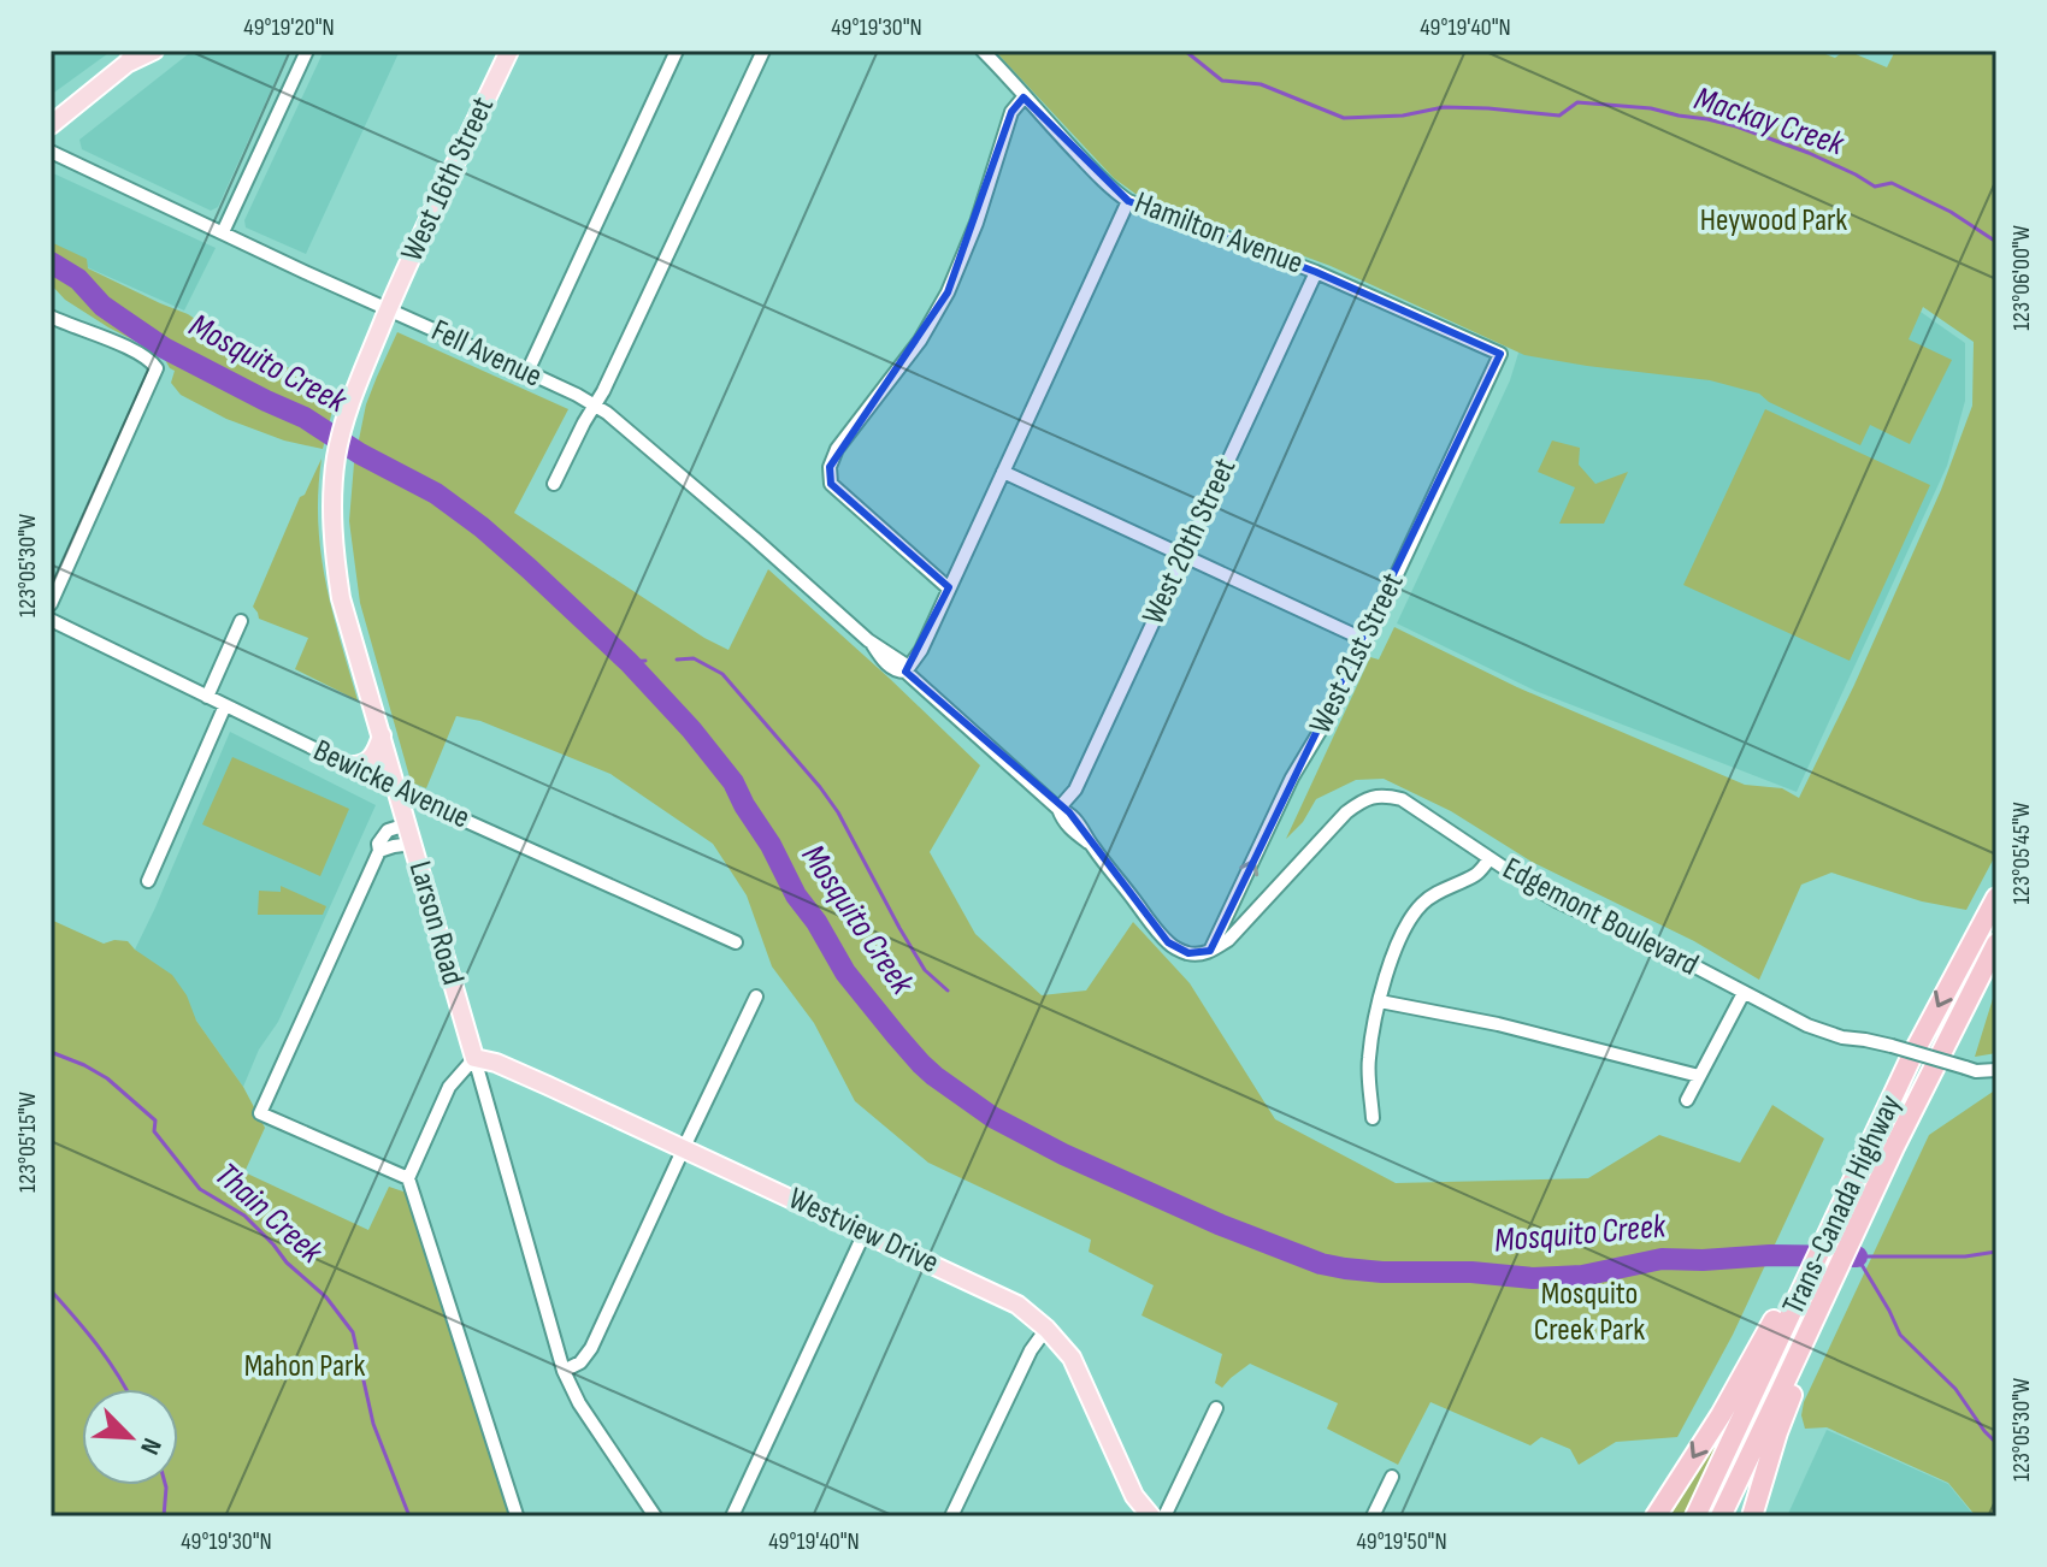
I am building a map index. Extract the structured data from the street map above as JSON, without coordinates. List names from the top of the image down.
{
  "streets": {
    "highway": ["Trans-Canada Highway"],
    "main road": ["West 16th Street", "Larson Road", "Westview Drive"],
    "street": [
      "Hamilton Avenue",
      "Fell Avenue",
      "West 20th Street",
      "West 21st Street",
      "Bewicke Avenue",
      "Edgemont Boulevard"
    ]
  },
  "crossings": [
    ["West 16th Street", "Fell Avenue"],
    ["West 16th Street", "Larson Road"],
    ["Hamilton Avenue", "West 20th Street"],
    ["Hamilton Avenue", "West 21st Street"],
    ["Fell Avenue", "West 20th Street"],
    ["Fell Avenue", "West 21st Street"],
    ["Fell Avenue", "Edgemont Boulevard"],
    ["Fell Avenue", "Larson Road"],
    ["West 21st Street", "Edgemont Boulevard"],
    ["Bewicke Avenue", "Larson Road"],
    ["Larson Road", "Westview Drive"]
  ],
  "one_way": ["West 21st Street"],
  "water": ["Mackay Creek", "Mosquito Creek", "Thain Creek"],
  "parks": ["Heywood Park", "Mosquito Creek Park", "Mahon Park"],
  "north": "bottom right",
  "coordinates": [
    "49°19'20\"N",
    "49°19'30\"N",
    "49°19'40\"N",
    "123°06'00\"W",
    "123°05'30\"W",
    "123°05'45\"W",
    "123°05'15\"W",
    "49°19'50\"N"
  ]
}
